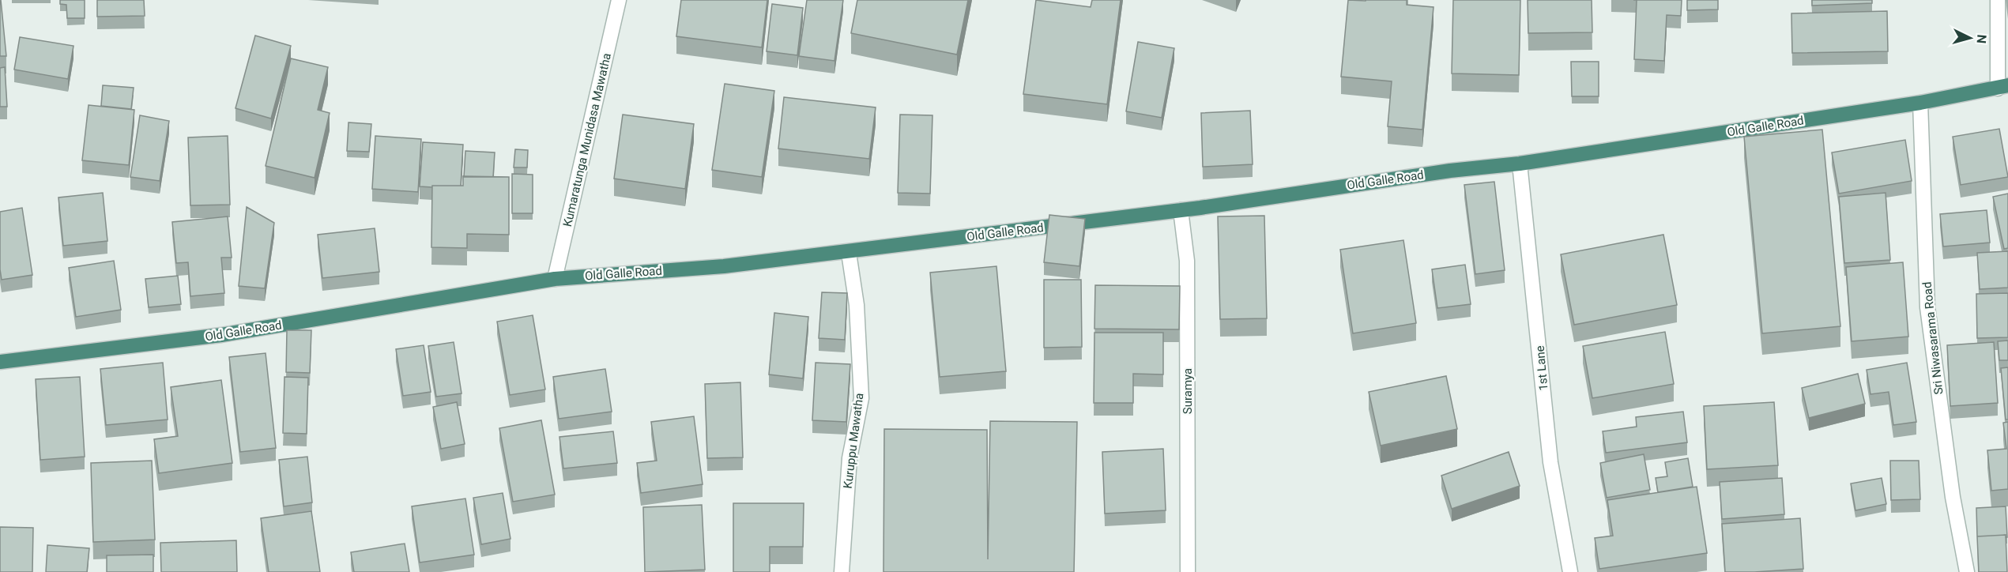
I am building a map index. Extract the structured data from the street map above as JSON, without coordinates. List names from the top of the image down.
{
  "streets": {
    "highway": ["Old Galle Road"],
    "street": [
      "Kumaratunga Munidasa Mawatha",
      "Sri Niwasarama Road",
      "1st Lane",
      "Suramya",
      "Kuruppu Mawatha"
    ]
  },
  "crossings": [
    ["Old Galle Road", "Kumaratunga Munidasa Mawatha"],
    ["Old Galle Road", "Sri Niwasarama Road"],
    ["Old Galle Road", "1st Lane"],
    ["Old Galle Road", "Suramya"],
    ["Old Galle Road", "Kuruppu Mawatha"]
  ],
  "north": "right"
}
